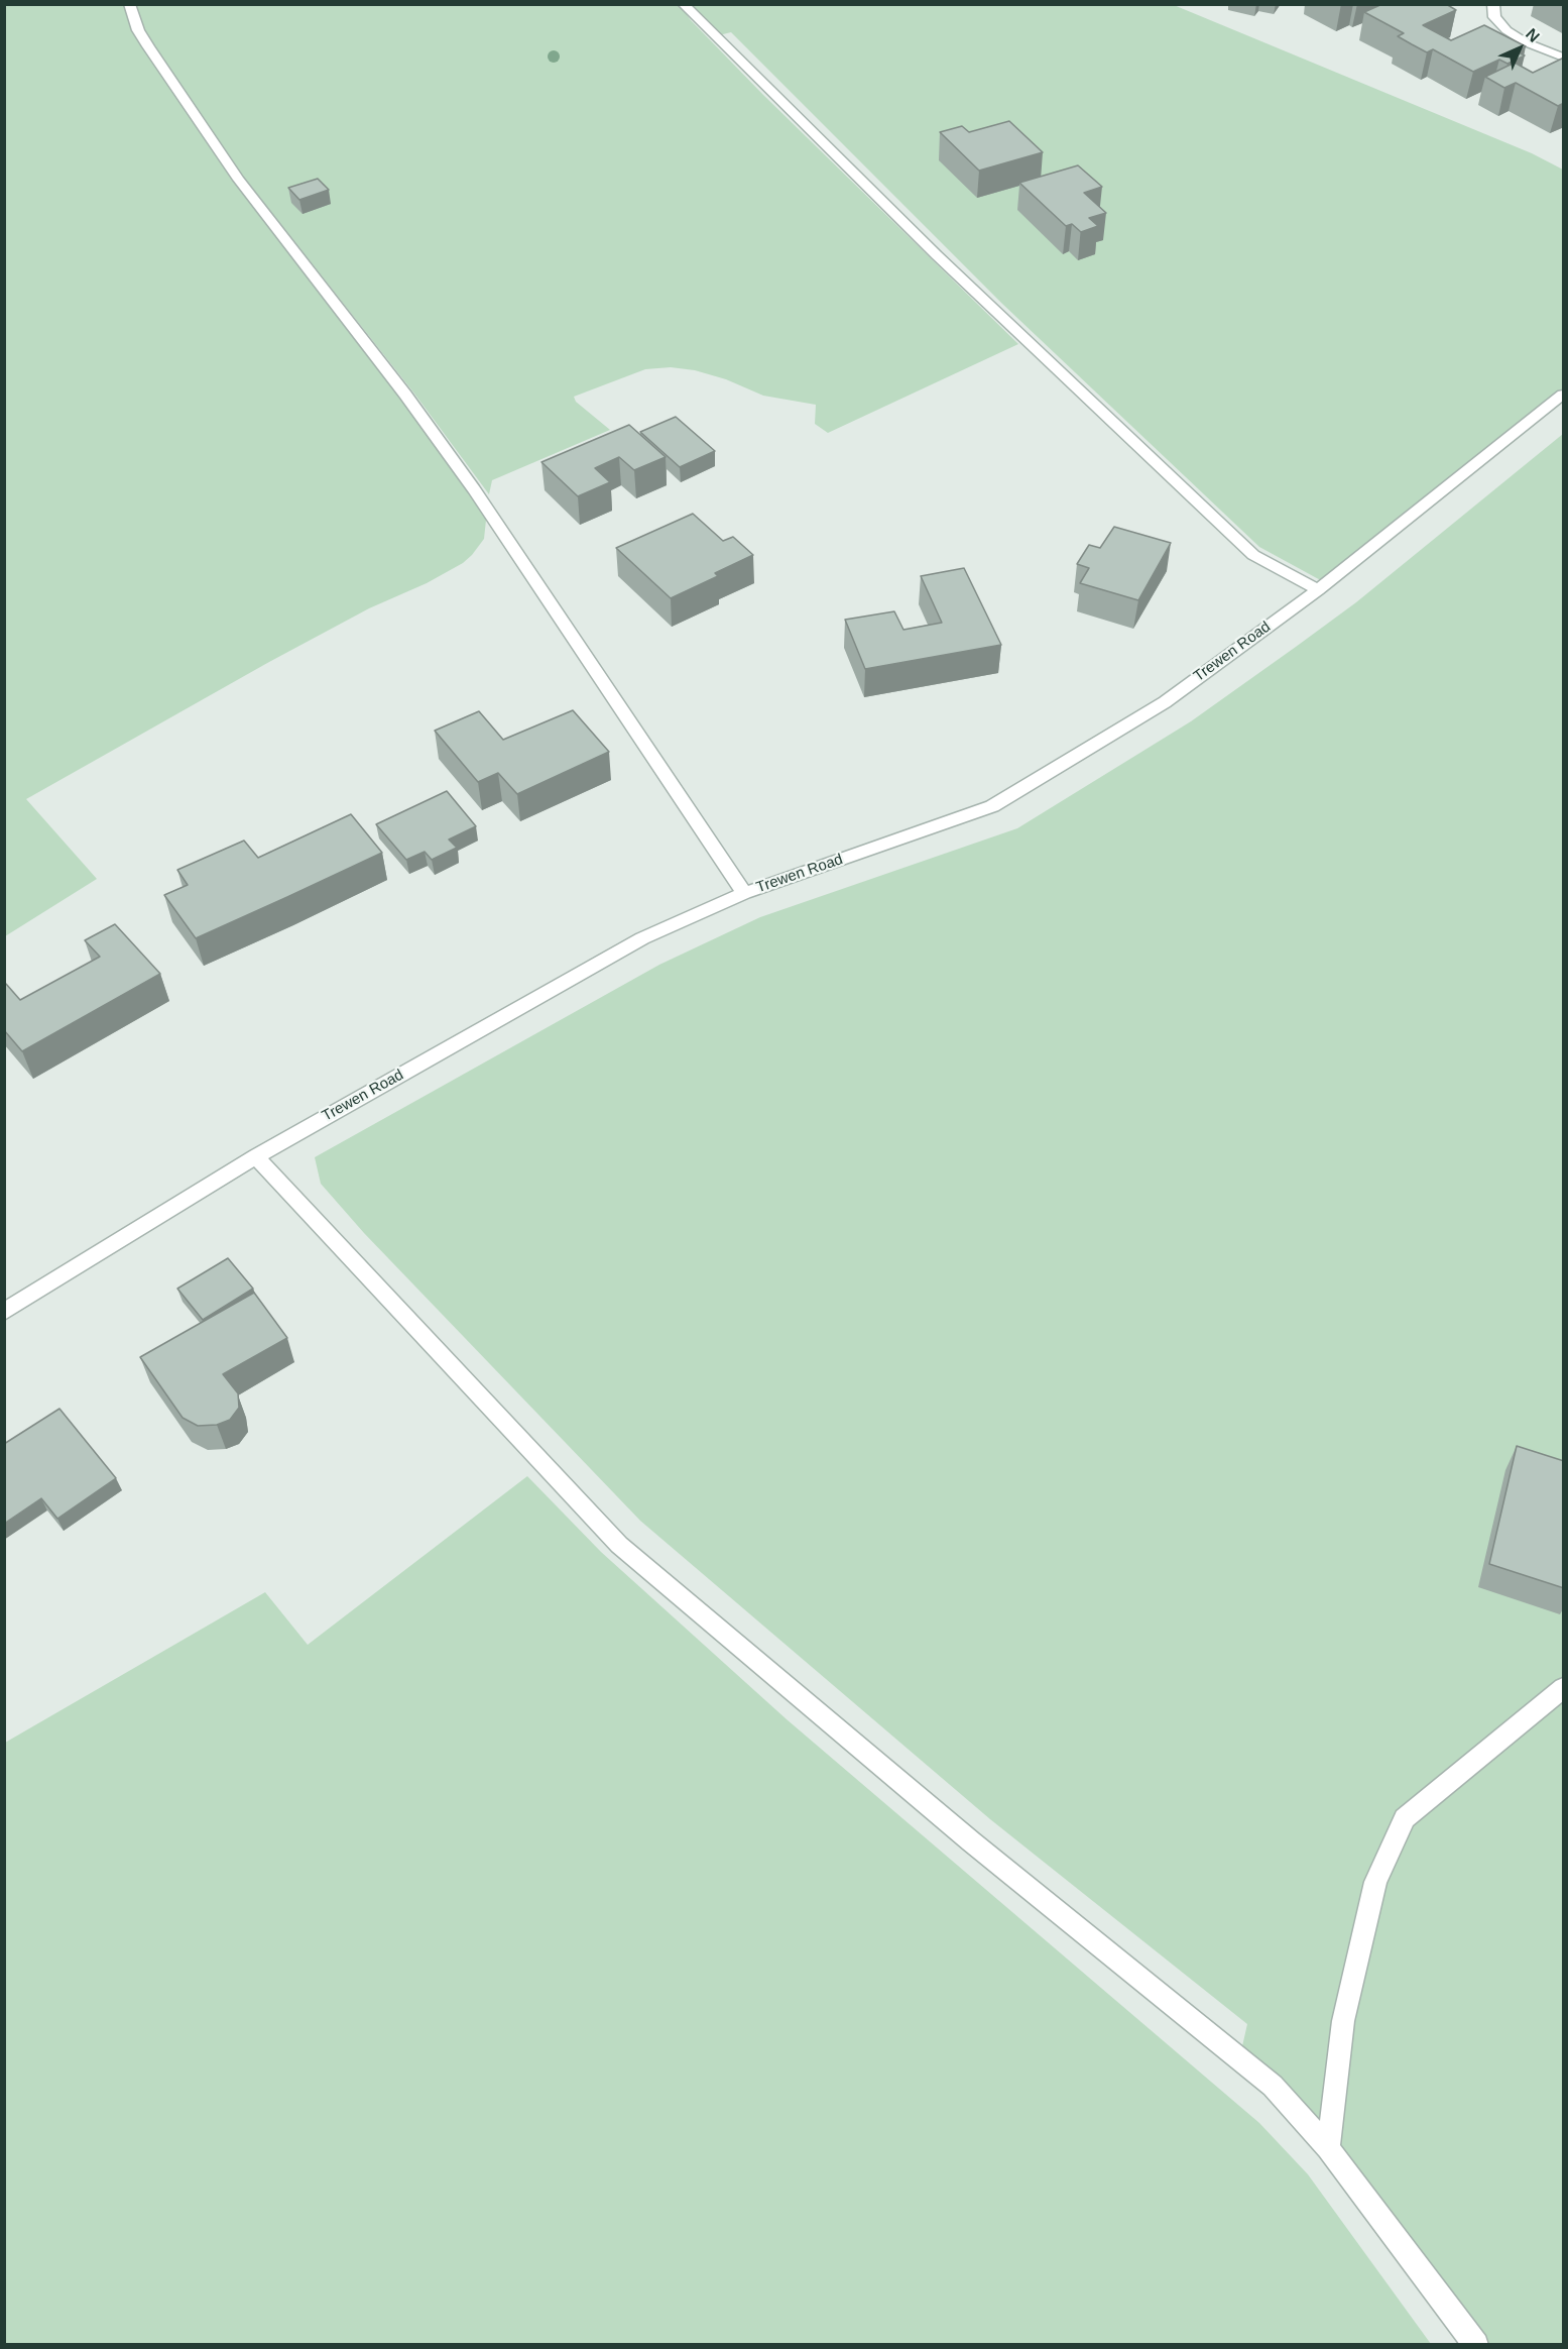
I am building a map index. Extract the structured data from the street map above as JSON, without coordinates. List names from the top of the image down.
{
  "streets": {
    "street": ["Trewen Road"]
  },
  "north": "top right"
}
